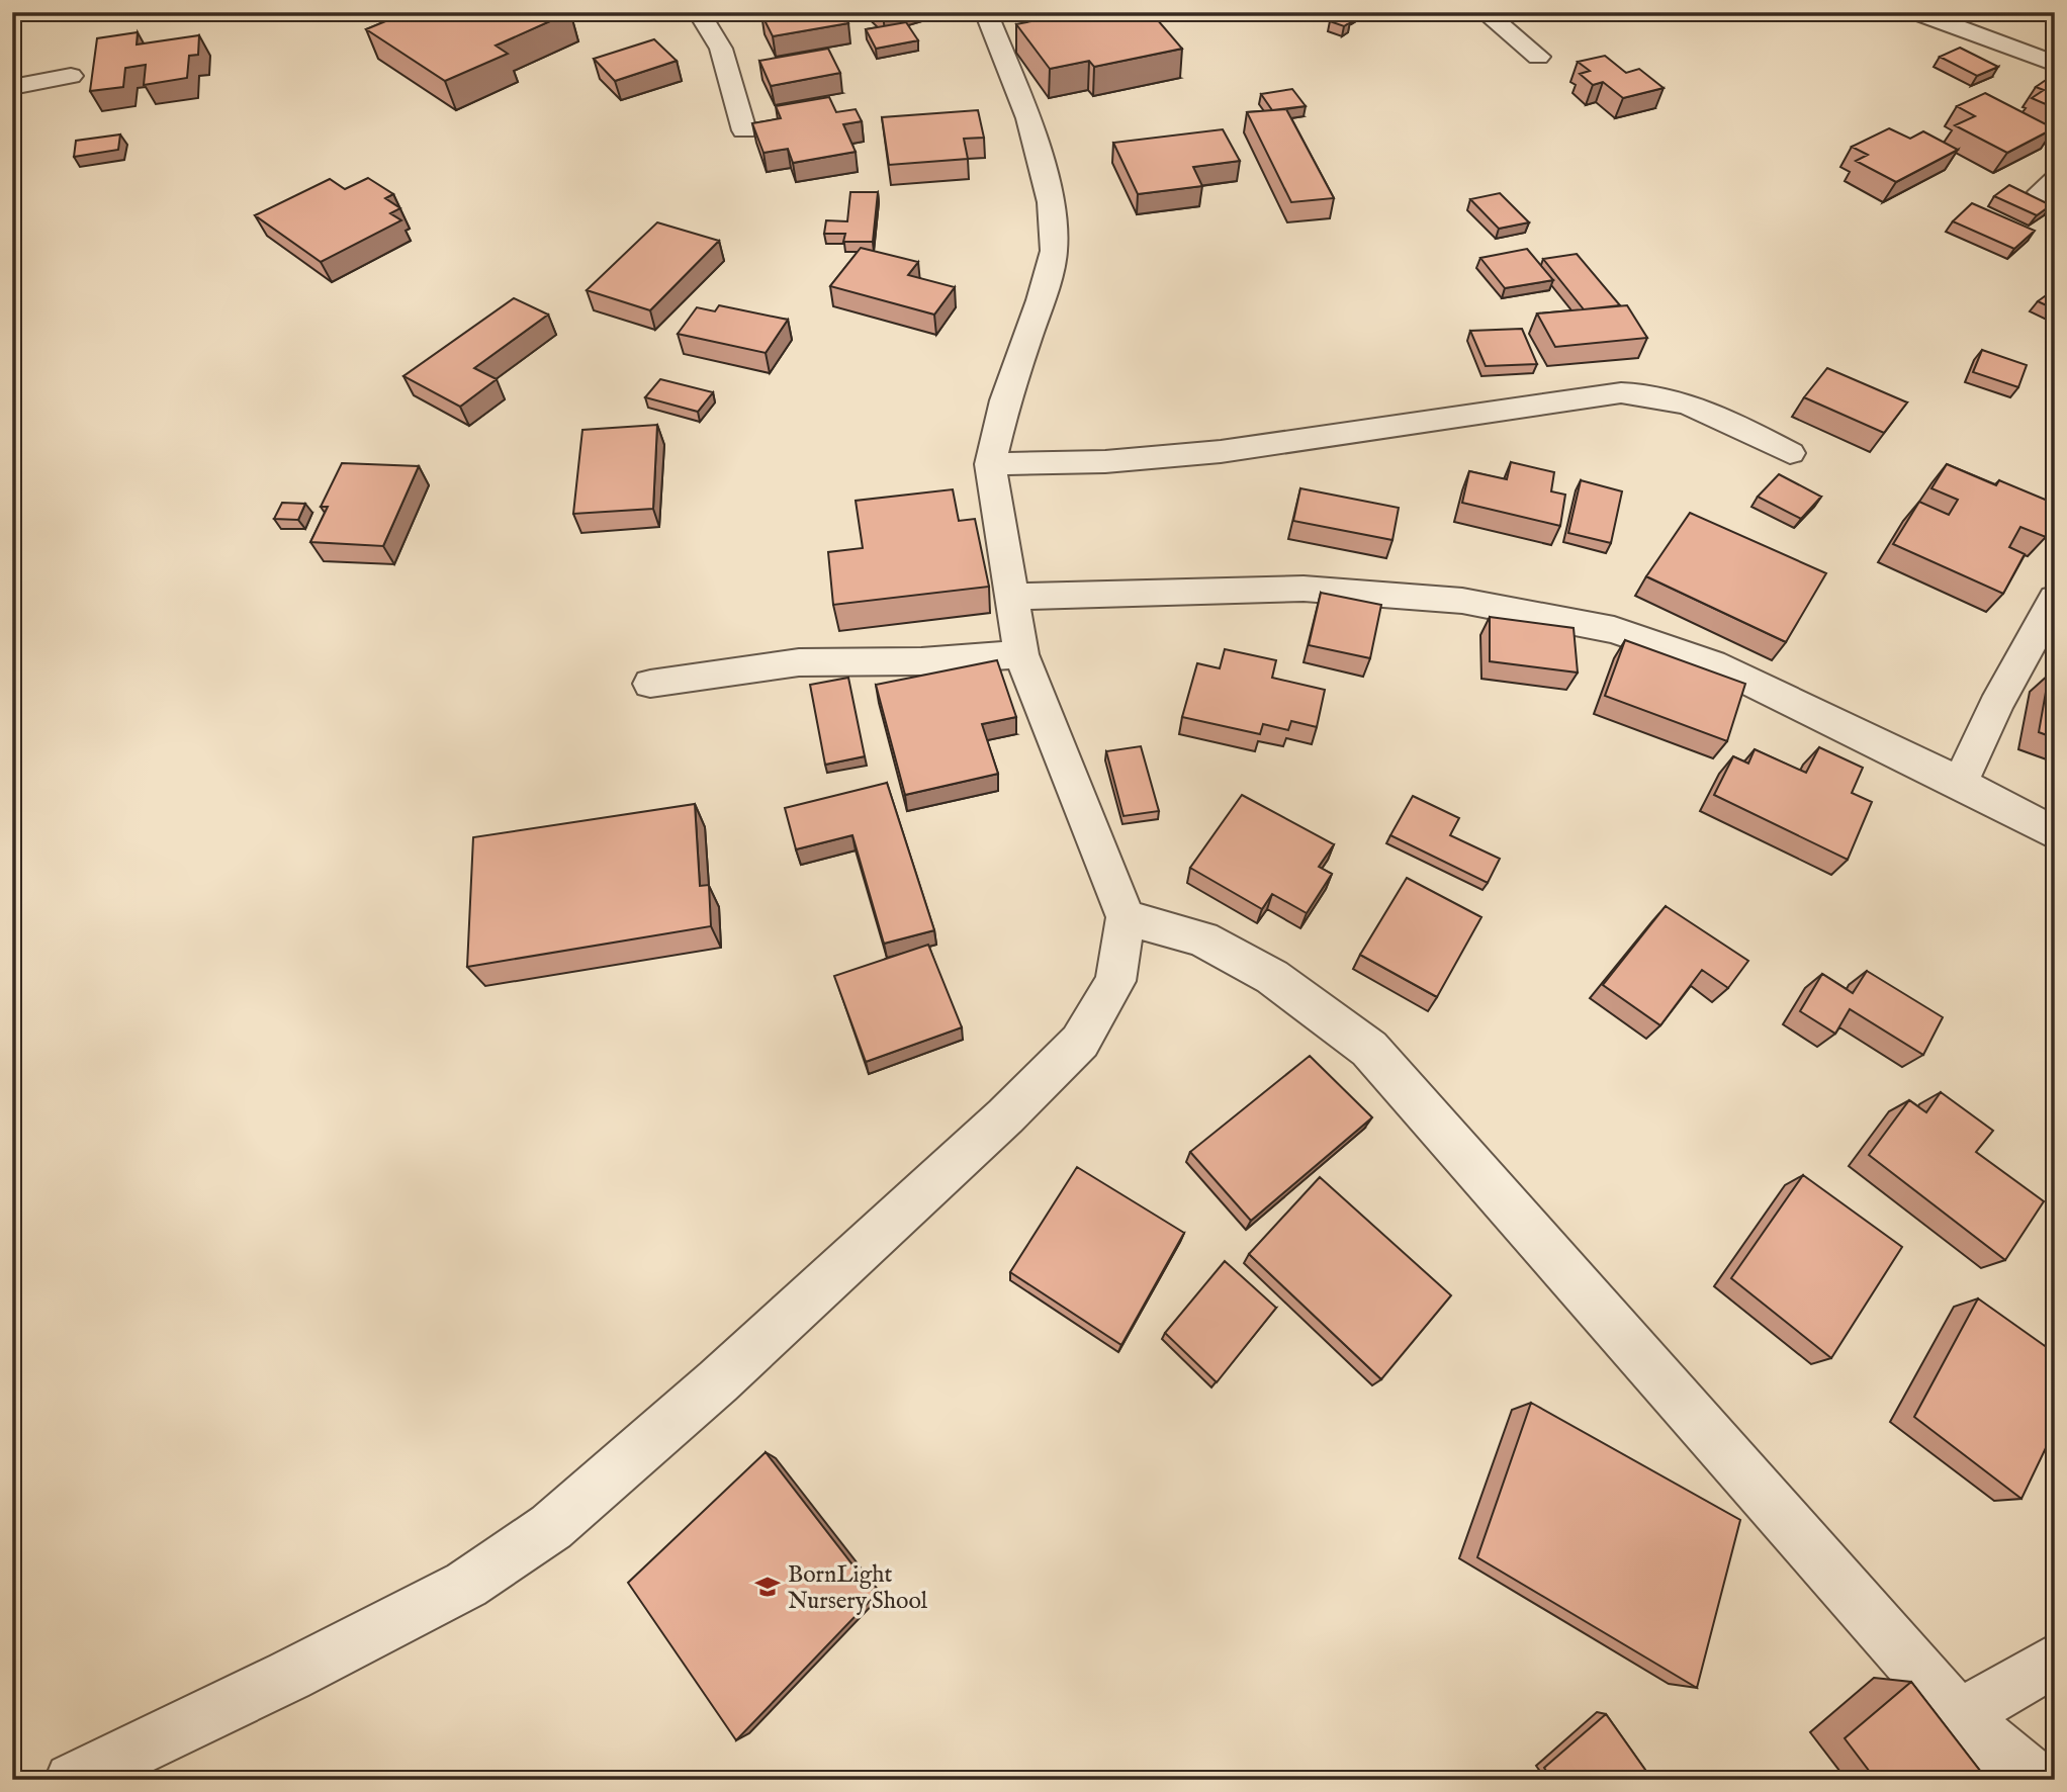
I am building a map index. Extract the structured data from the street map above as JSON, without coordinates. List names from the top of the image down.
{
  "places": {
    "school or university": ["BornLight Nursery Shool"]
  }
}
